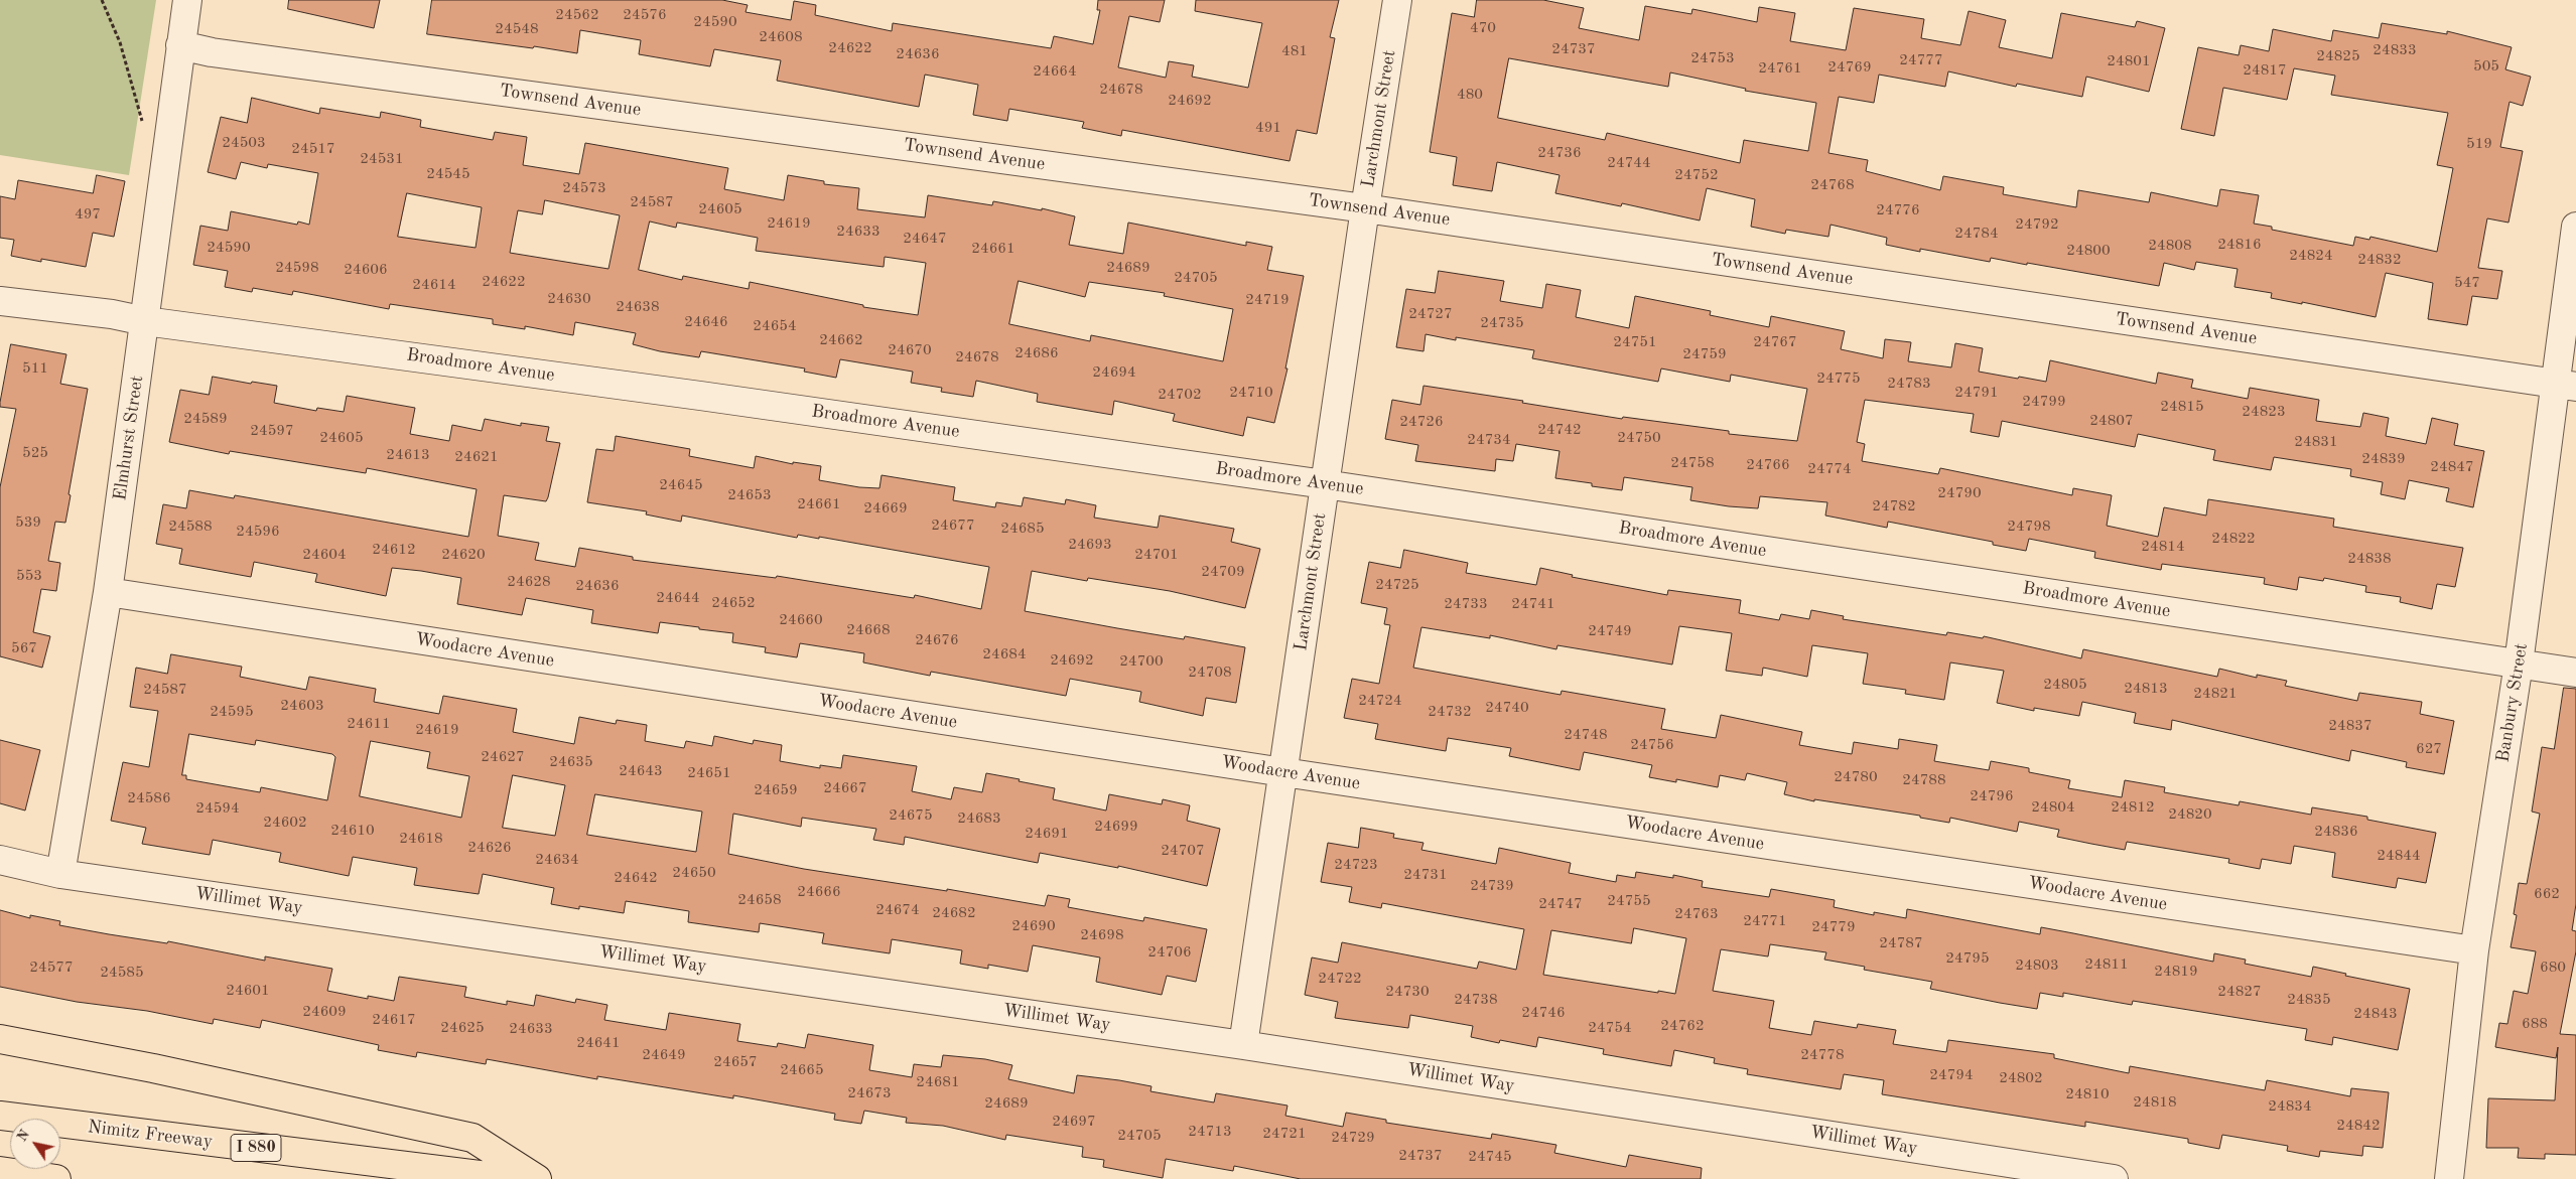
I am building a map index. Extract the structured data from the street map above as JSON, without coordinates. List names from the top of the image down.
{
  "streets": {
    "highway": ["Nimitz Freeway", "I 880"],
    "street": [
      "Townsend Avenue",
      "Larchmont Street",
      "Broadmore Avenue",
      "Elmhurst Street",
      "Woodacre Avenue",
      "Banbury Street",
      "Willimet Way"
    ]
  },
  "crossings": [
    ["Townsend Avenue", "Larchmont Street"],
    ["Townsend Avenue", "Elmhurst Street"],
    ["Townsend Avenue", "Banbury Street"],
    ["Larchmont Street", "Broadmore Avenue"],
    ["Larchmont Street", "Woodacre Avenue"],
    ["Larchmont Street", "Willimet Way"],
    ["Broadmore Avenue", "Elmhurst Street"],
    ["Broadmore Avenue", "Banbury Street"],
    ["Elmhurst Street", "Woodacre Avenue"],
    ["Elmhurst Street", "Willimet Way"],
    ["Woodacre Avenue", "Banbury Street"]
  ],
  "house_numbers": [
    "24562",
    "24576",
    "24590",
    "470",
    "24548",
    "24608",
    "24622",
    "24737",
    "24833",
    "481",
    "24636",
    "24825",
    "24753",
    "24777",
    "24801",
    "505",
    "24769",
    "24761",
    "24817",
    "24664",
    "24678",
    "480",
    "24692",
    "491",
    "24503",
    "519",
    "24517",
    "24736",
    "24531",
    "24744",
    "24545",
    "24752",
    "24768",
    "24573",
    "24587",
    "24605",
    "24776",
    "497",
    "24619",
    "24792",
    "24633",
    "24784",
    "24647",
    "24816",
    "24808",
    "24590",
    "24661",
    "24800",
    "24824",
    "24832",
    "24598",
    "24689",
    "24606",
    "24705",
    "24622",
    "547",
    "24614",
    "24630",
    "24719",
    "24638",
    "24727",
    "24646",
    "24735",
    "24654",
    "24662",
    "24751",
    "24767",
    "24670",
    "24686",
    "24759",
    "24678",
    "511",
    "24694",
    "24775",
    "24783",
    "24710",
    "24791",
    "24702",
    "24799",
    "24815",
    "24823",
    "24589",
    "24807",
    "24726",
    "24742",
    "24597",
    "24605",
    "24750",
    "24734",
    "24831",
    "525",
    "24613",
    "24621",
    "24839",
    "24758",
    "24766",
    "24847",
    "24774",
    "24645",
    "24790",
    "24653",
    "24661",
    "24782",
    "24669",
    "539",
    "24677",
    "24588",
    "24798",
    "24685",
    "24596",
    "24822",
    "24693",
    "24814",
    "24612",
    "24604",
    "24620",
    "24701",
    "24838",
    "24709",
    "553",
    "24628",
    "24725",
    "24636",
    "24644",
    "24652",
    "24733",
    "24741",
    "24660",
    "24668",
    "24749",
    "24676",
    "567",
    "24684",
    "24692",
    "24700",
    "24708",
    "24805",
    "24813",
    "24587",
    "24821",
    "24724",
    "24603",
    "24740",
    "24595",
    "24732",
    "24611",
    "24837",
    "24619",
    "24748",
    "24756",
    "627",
    "24627",
    "24635",
    "24643",
    "24651",
    "24780",
    "24788",
    "24667",
    "24659",
    "24796",
    "24586",
    "24804",
    "24812",
    "24594",
    "24820",
    "24675",
    "24683",
    "24602",
    "24699",
    "24610",
    "24836",
    "24691",
    "24618",
    "24626",
    "24707",
    "24844",
    "24634",
    "24723",
    "24650",
    "24731",
    "24642",
    "24739",
    "24666",
    "662",
    "24658",
    "24755",
    "24747",
    "24674",
    "24682",
    "24763",
    "24771",
    "24690",
    "24779",
    "24698",
    "24787",
    "24706",
    "24795",
    "24811",
    "24803",
    "24577",
    "680",
    "24819",
    "24585",
    "24722",
    "24601",
    "24730",
    "24827",
    "24738",
    "24835",
    "24609",
    "24746",
    "24843",
    "24617",
    "688",
    "24762",
    "24625",
    "24754",
    "24633",
    "24641",
    "24649",
    "24778",
    "24657",
    "24665",
    "24794",
    "24802",
    "24681",
    "24673",
    "24810",
    "24818",
    "24689",
    "24834",
    "24697",
    "24842",
    "24713",
    "24721",
    "24705",
    "24729",
    "24737",
    "24745"
  ],
  "north": "top left"
}
